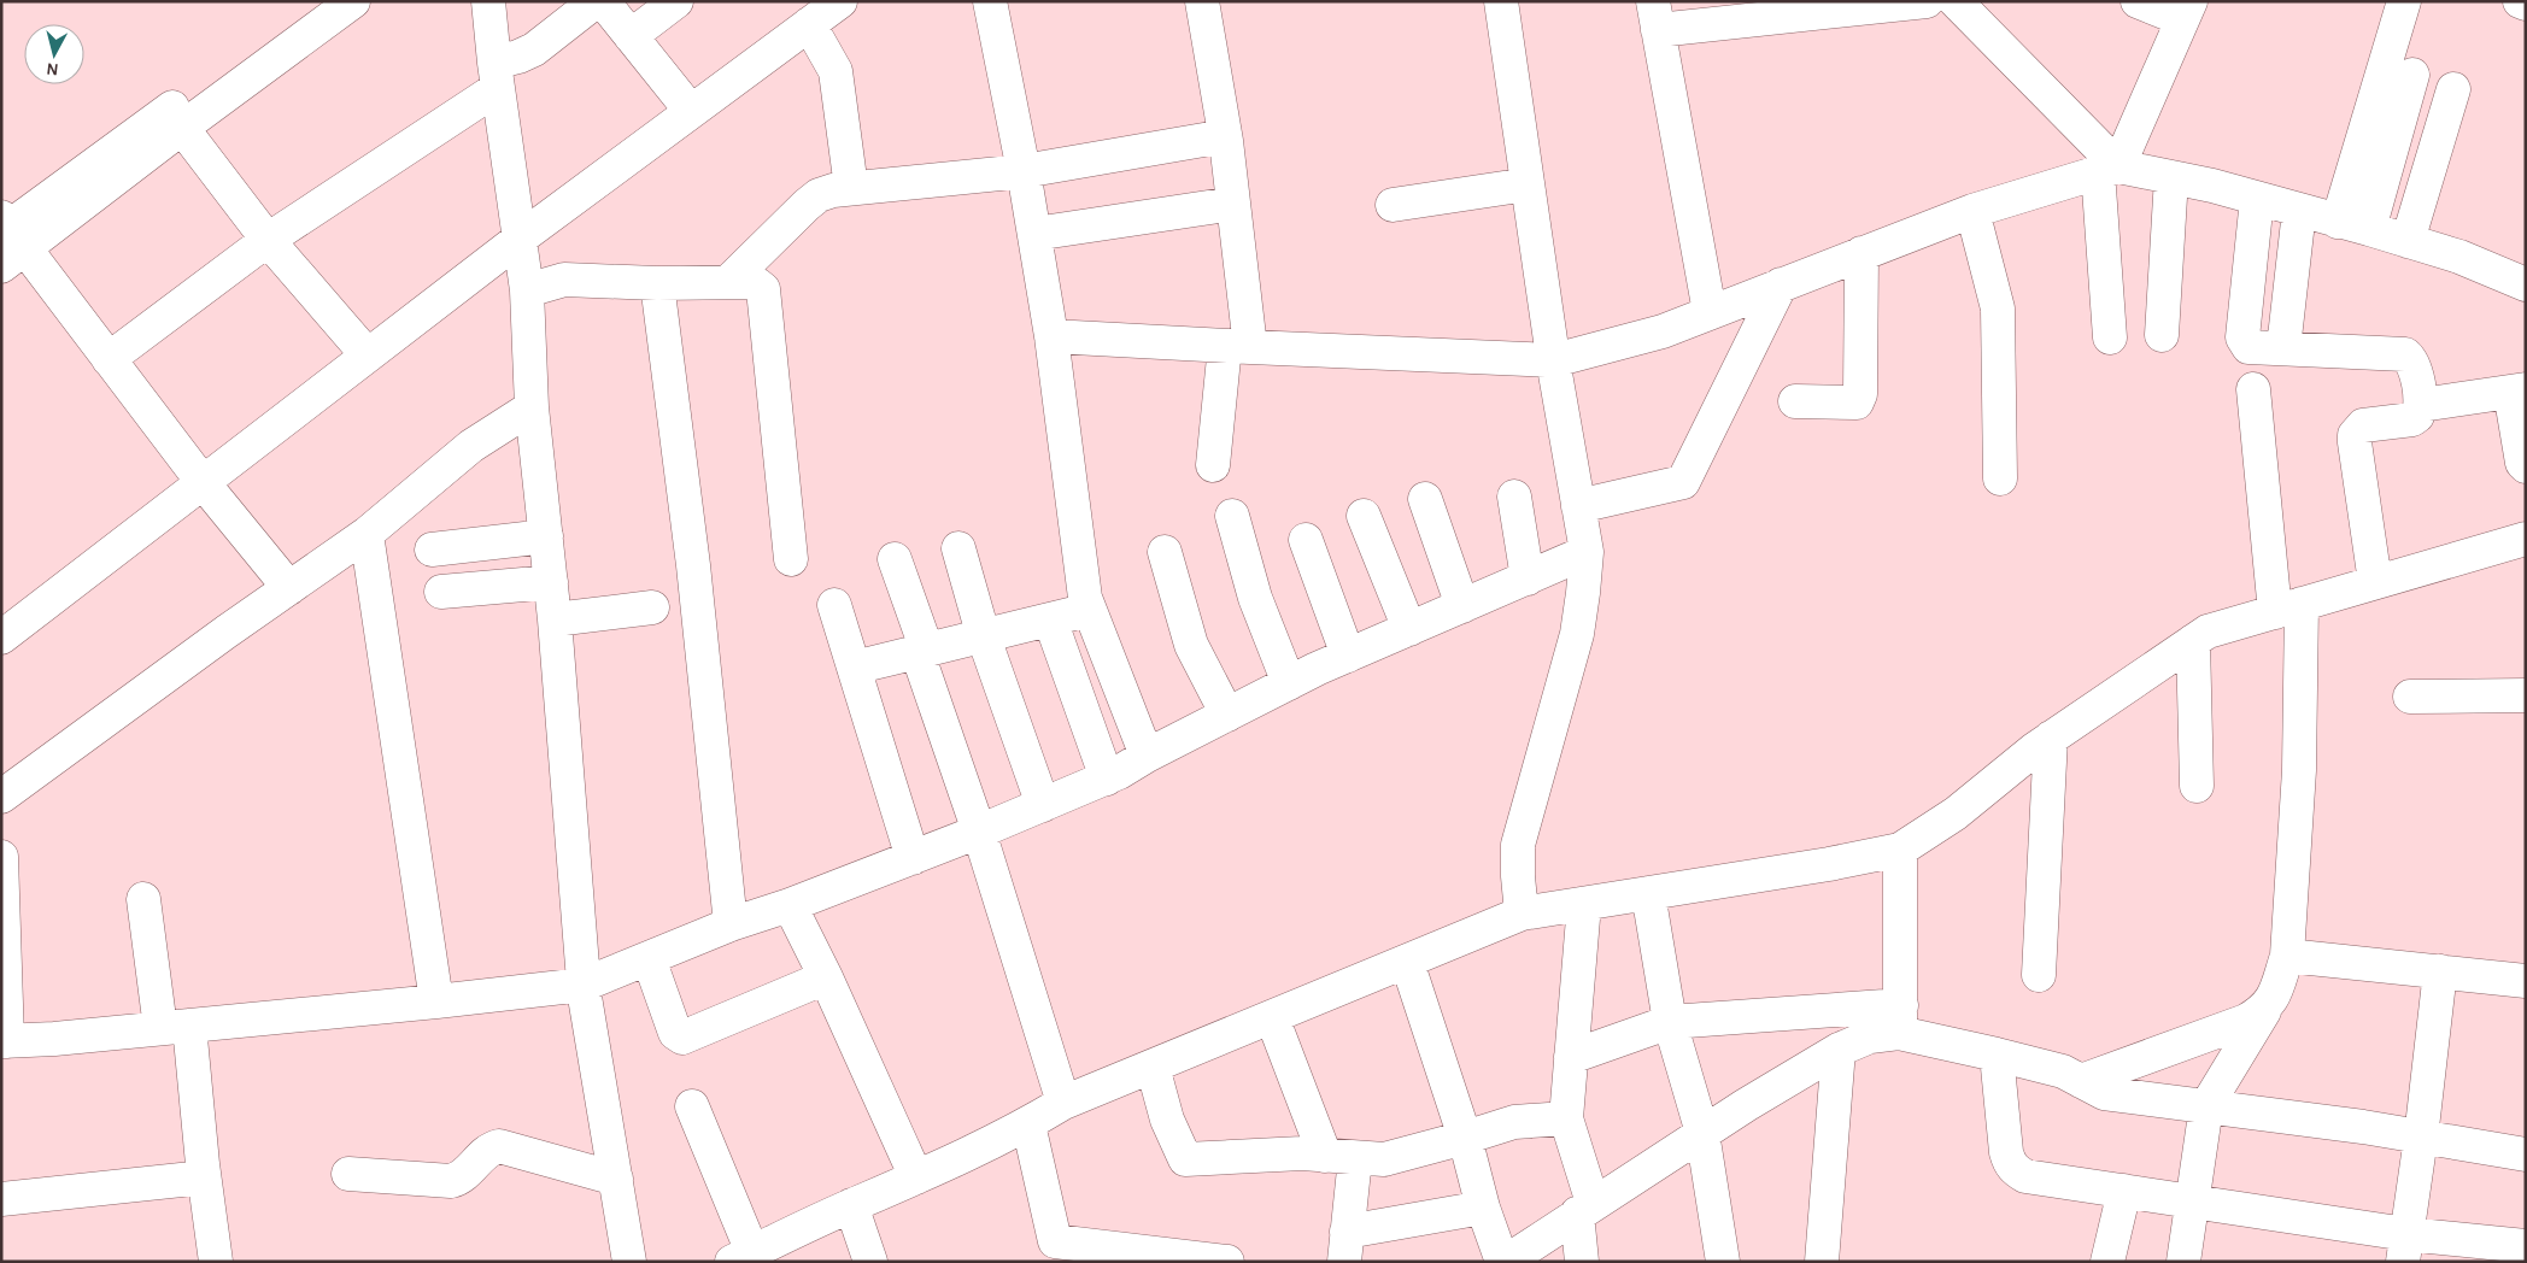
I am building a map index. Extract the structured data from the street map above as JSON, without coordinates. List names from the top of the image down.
{
  "north": "bottom"
}
